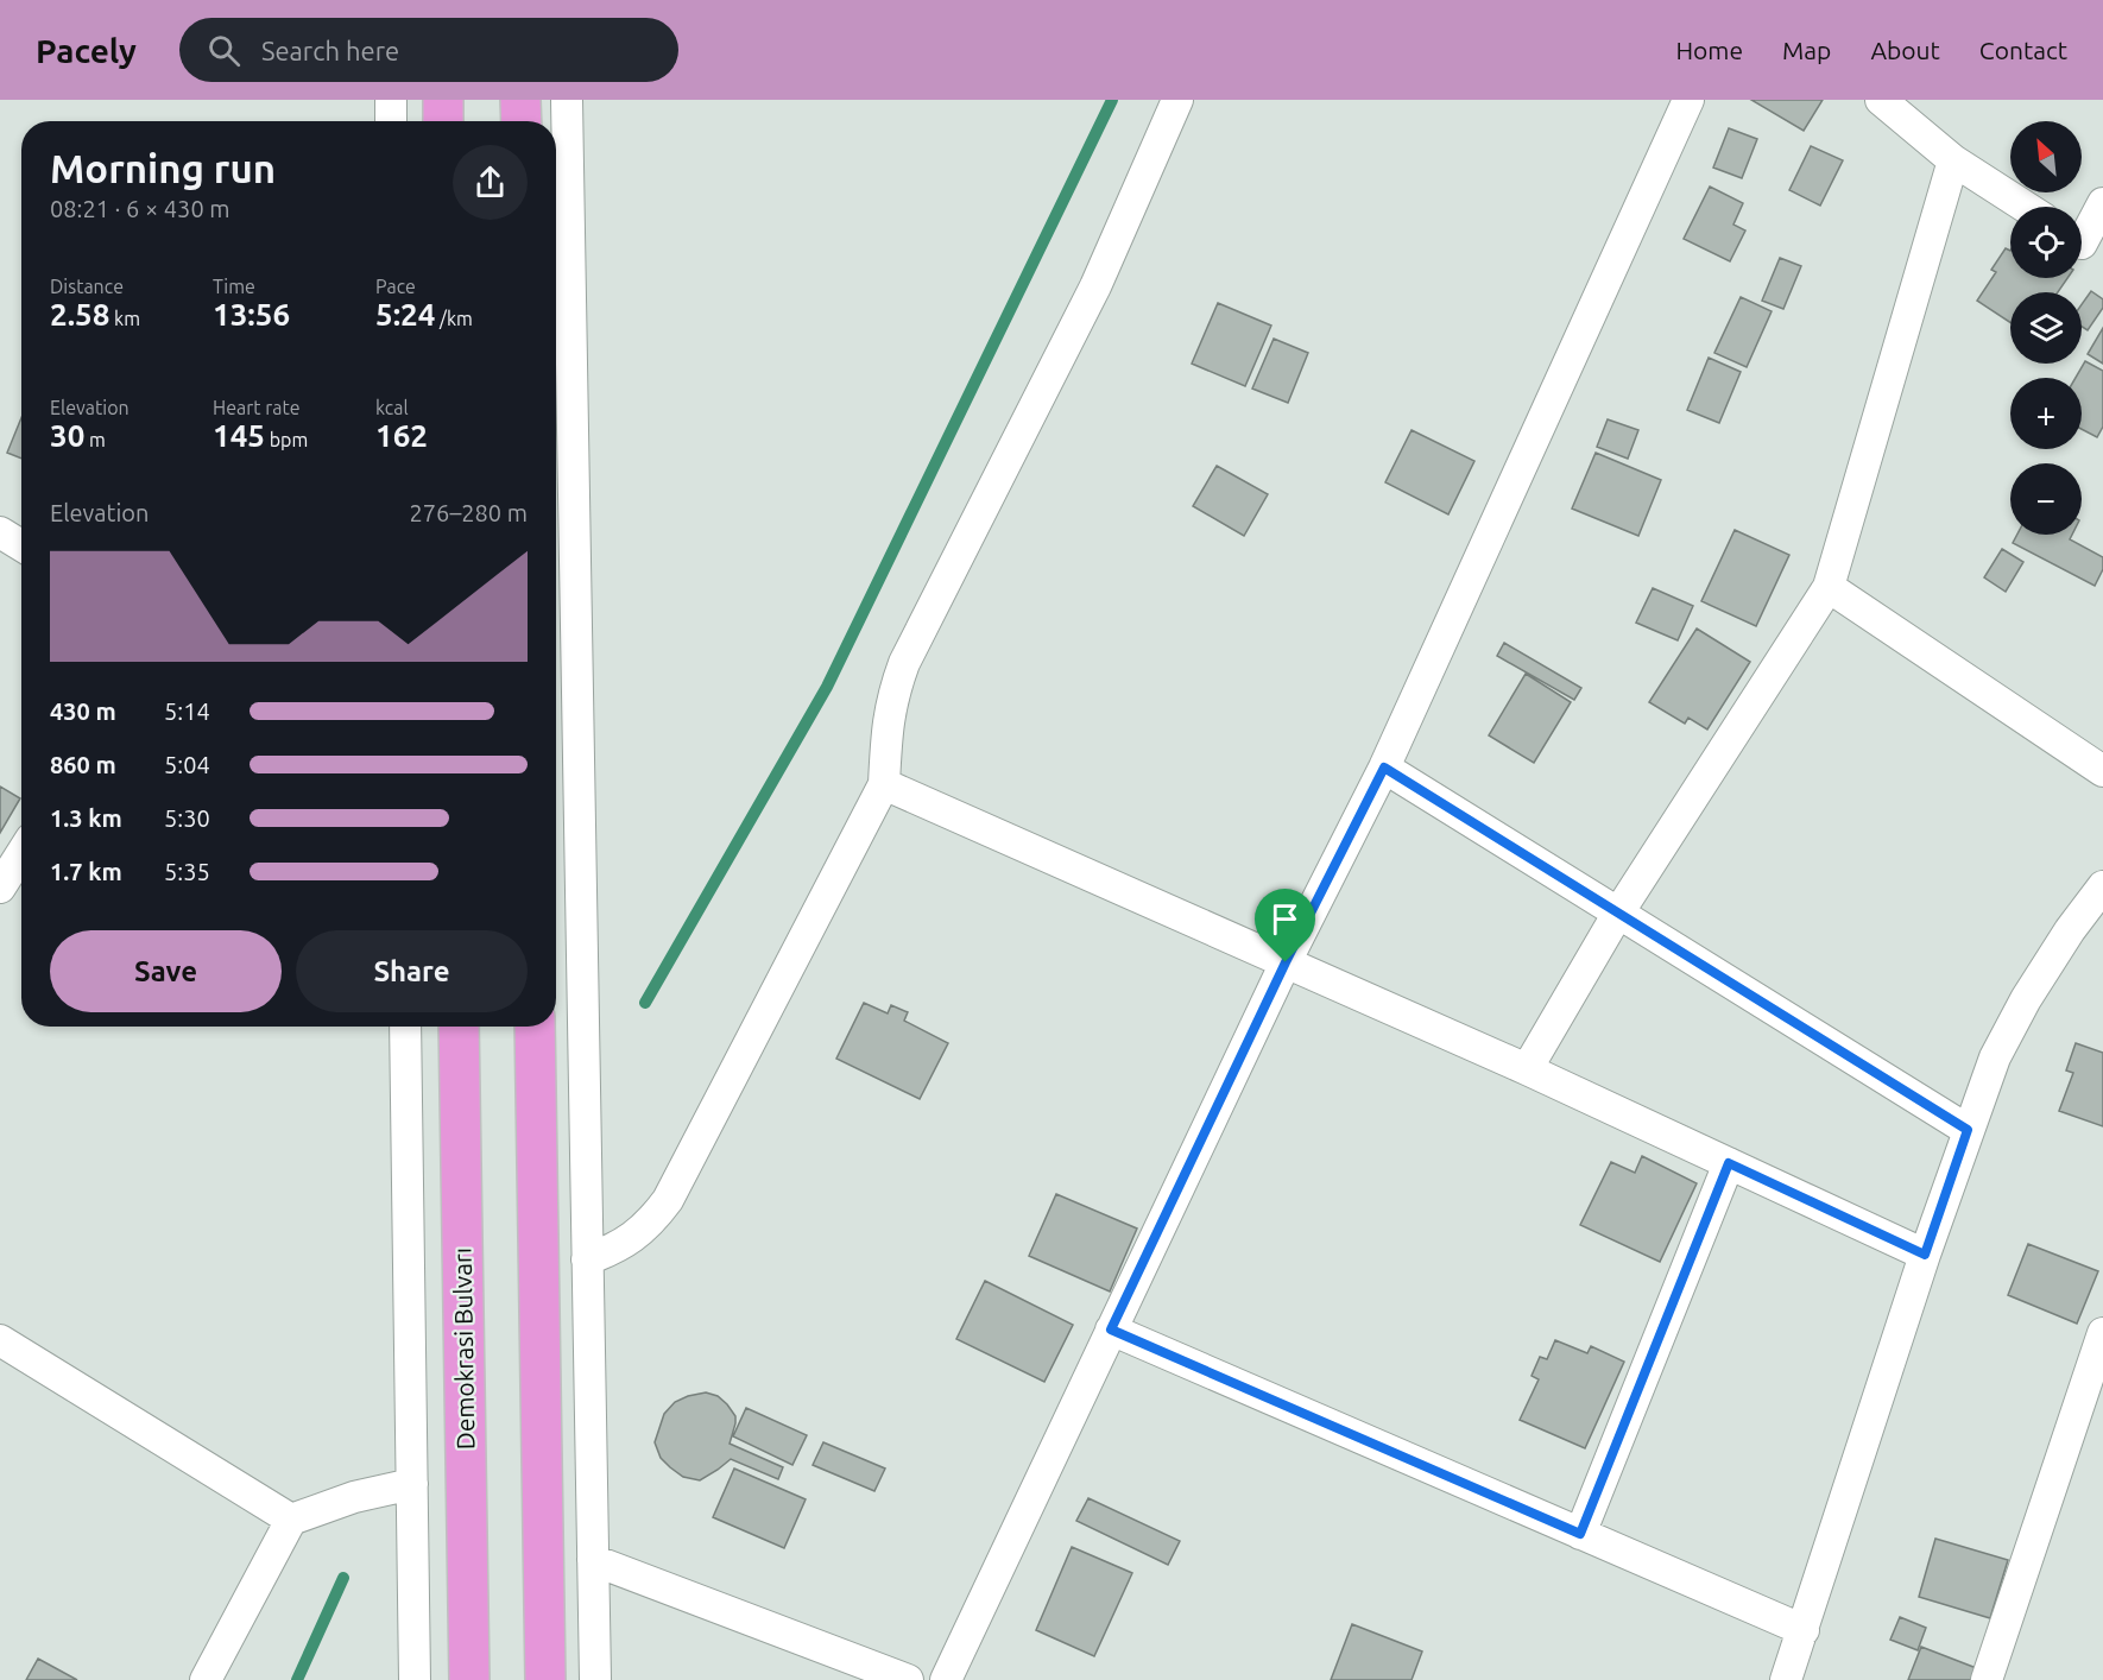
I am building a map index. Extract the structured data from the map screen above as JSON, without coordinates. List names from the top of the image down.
{
  "streets": {
    "highway": ["Demokrasi Bulvarı"]
  },
  "north": "top left",
  "page": {
    "header": "Pacely",
    "search": "Search here",
    "nav": [
      "Home",
      "Map",
      "About",
      "Contact"
    ],
    "map_buttons": ["+", "−"],
    "heading": ["Morning run", "08:21 · 6 × 430 m"],
    "stats": [
      ["Distance", "2.58 km"],
      ["Time", "13:56"],
      ["Pace", "5:24 /km"],
      ["Elevation", "30 m"],
      ["Heart rate", "145 bpm"],
      ["kcal", "162"]
    ],
    "chart": ["Elevation", "276–280 m"],
    "list": [
      {
        "name": "430 m",
        "note": "5:14"
      },
      {
        "name": "860 m",
        "note": "5:04"
      },
      {
        "name": "1.3 km",
        "note": "5:30"
      },
      {
        "name": "1.7 km",
        "note": "5:35"
      }
    ],
    "buttons": ["Save", "Share"]
  }
}
